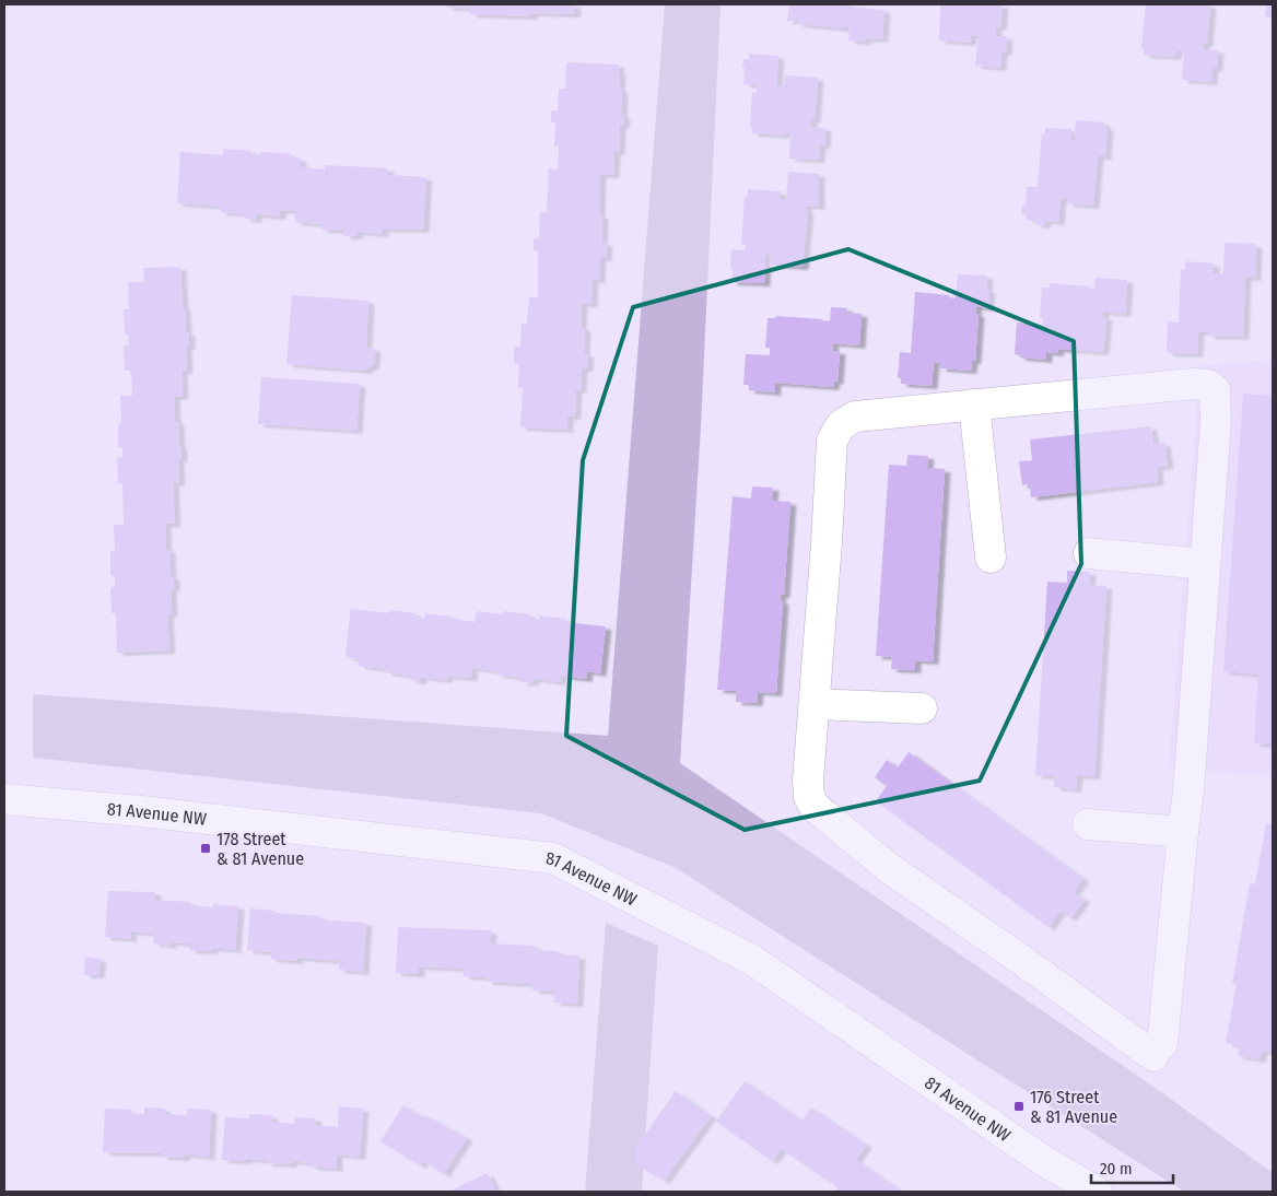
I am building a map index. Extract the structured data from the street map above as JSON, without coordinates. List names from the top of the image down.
{
  "streets": {
    "street": ["81 Avenue NW"]
  },
  "places": {
    "transit": ["178 Street & 81 Avenue", "176 Street & 81 Avenue"]
  },
  "scale_bar": "20 m"
}
